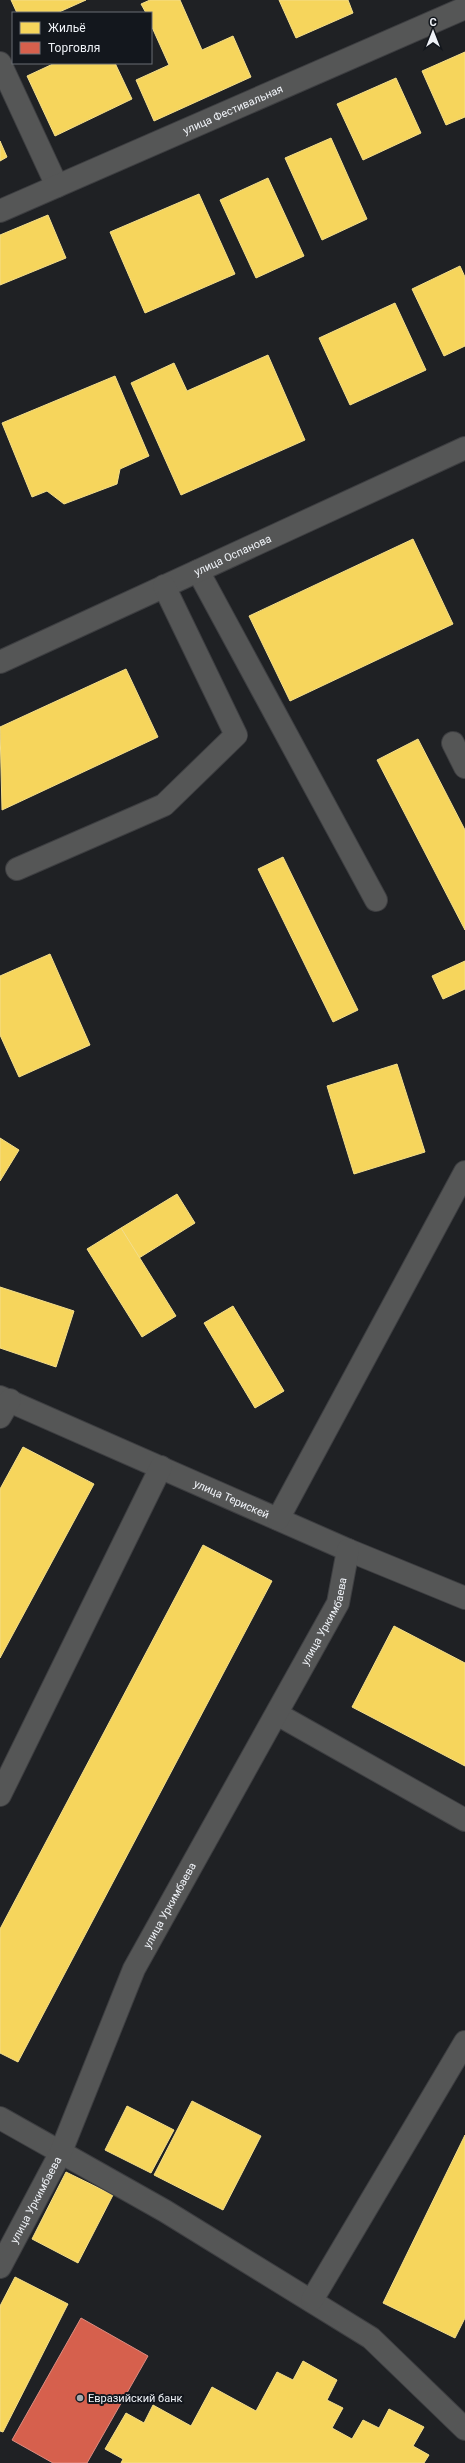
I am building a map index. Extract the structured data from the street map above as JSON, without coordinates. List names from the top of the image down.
{
  "streets": {
    "street": [
      "улица Фестивальная",
      "улица Оспанова",
      "улица Терискей",
      "улица Уркимбаева"
    ]
  },
  "crossings": [
    ["улица Терискей", "улица Уркимбаева"]
  ],
  "places": ["Евразийский банк"],
  "legend": ["Жильё", "Торговля"],
  "north": "top"
}
